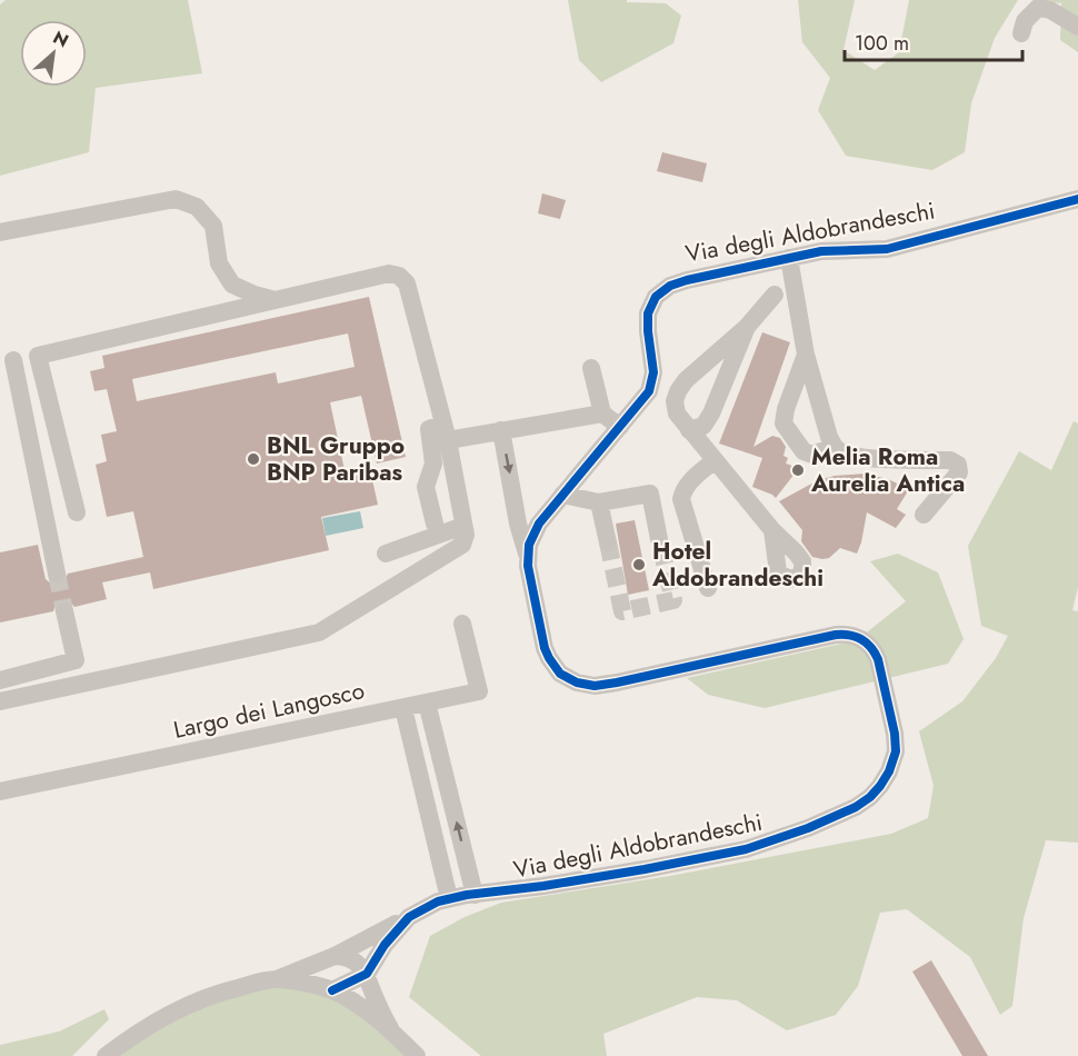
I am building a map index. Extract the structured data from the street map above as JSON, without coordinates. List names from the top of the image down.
{
  "streets": {
    "street": ["Via degli Aldobrandeschi", "Largo dei Langosco"]
  },
  "places": ["BNL Gruppo BNP Paribas", "Melia Roma Aurelia Antica", "Hotel Aldobrandeschi"],
  "scale_bar": "100 m",
  "north": "top right"
}
